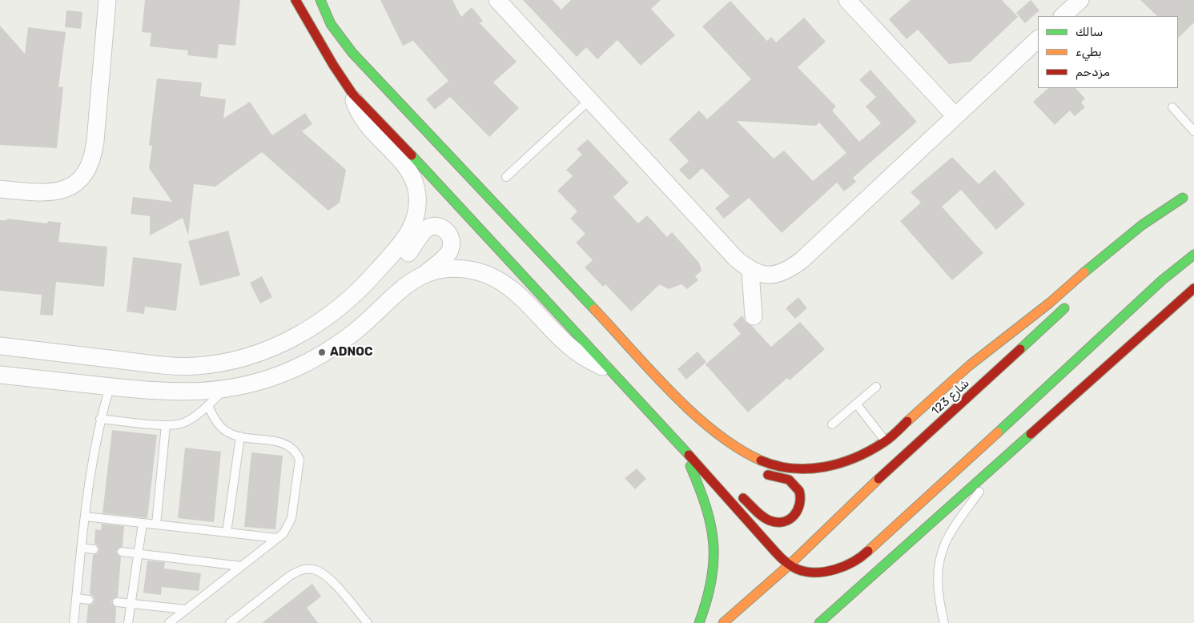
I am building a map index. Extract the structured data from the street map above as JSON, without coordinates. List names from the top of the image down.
{
  "streets": {
    "street": ["شارع 123"]
  },
  "places": ["ADNOC"],
  "legend": ["سالك", "بطيء", "مزدحم"]
}
